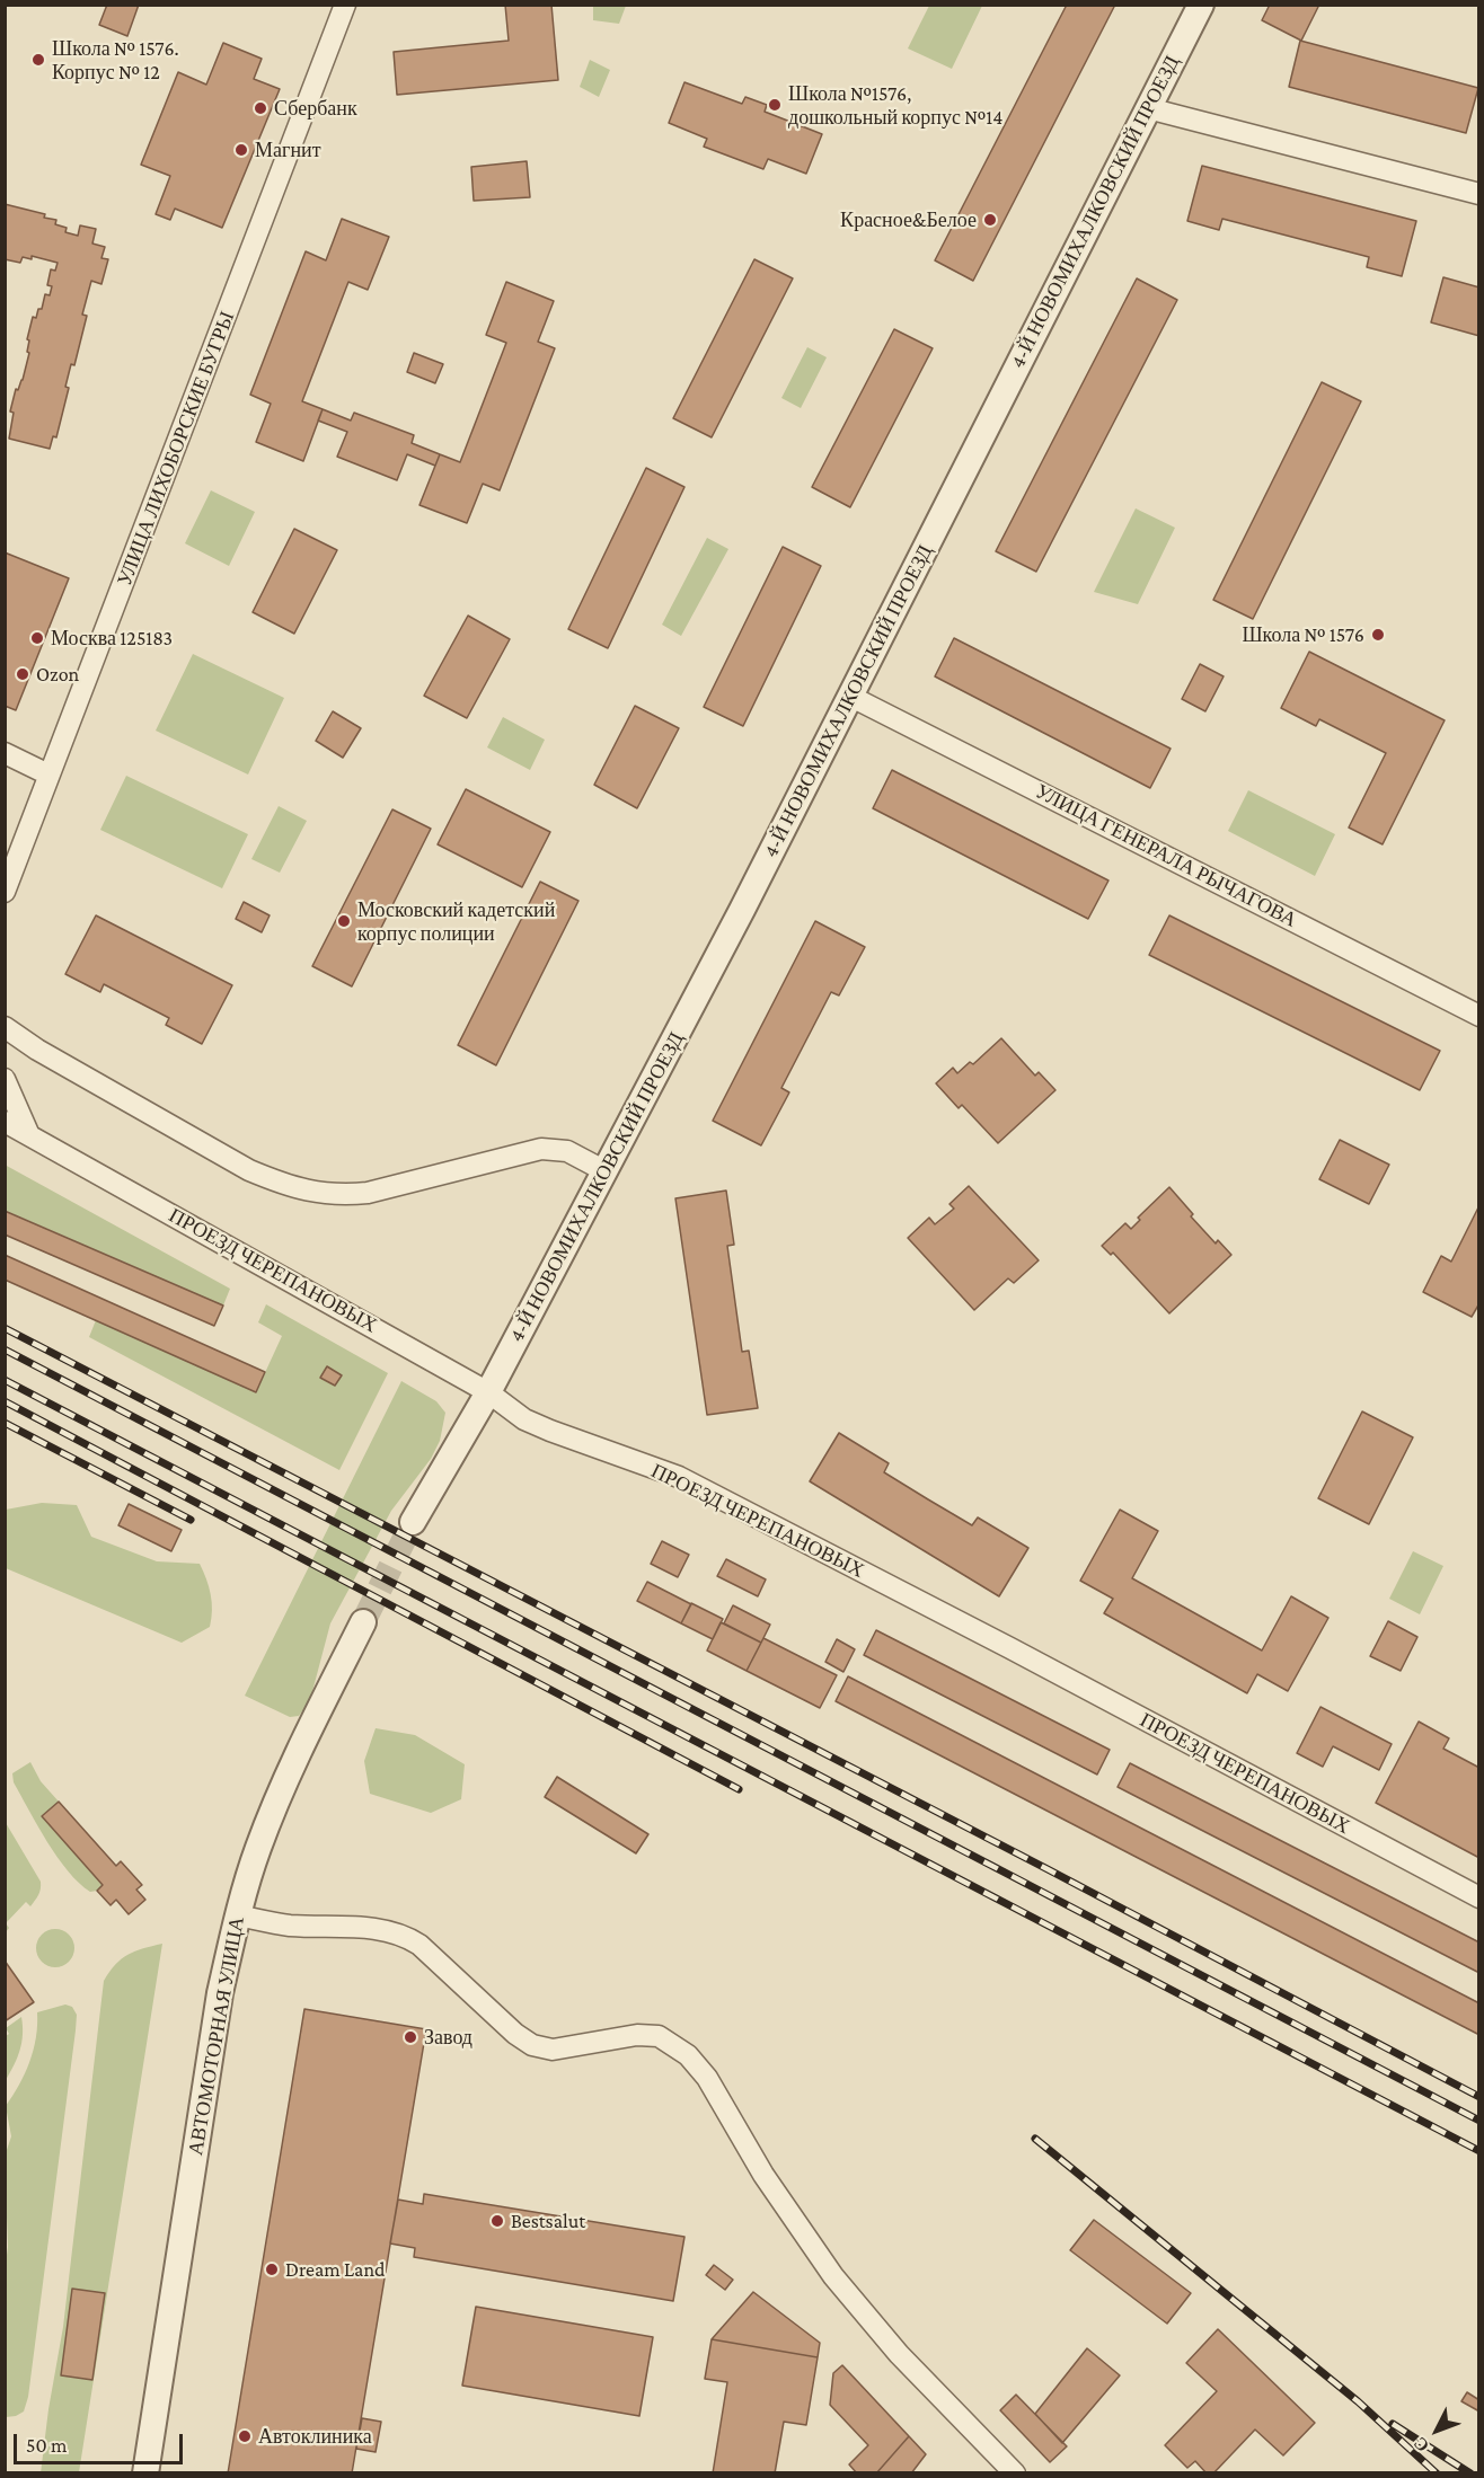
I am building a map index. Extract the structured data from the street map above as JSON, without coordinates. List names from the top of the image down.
{
  "streets": {
    "street": [
      "4-Й НОВОМИХАЛКОВСКИЙ ПРОЕЗД",
      "УЛИЦА ЛИХОБОРСКИЕ БУГРЫ",
      "УЛИЦА ГЕНЕРАЛА РЫЧАГОВА",
      "ПРОЕЗД ЧЕРЕПАНОВЫХ",
      "АВТОМОТОРНАЯ УЛИЦА"
    ]
  },
  "crossings": [
    ["4-Й НОВОМИХАЛКОВСКИЙ ПРОЕЗД", "УЛИЦА ГЕНЕРАЛА РЫЧАГОВА"],
    ["4-Й НОВОМИХАЛКОВСКИЙ ПРОЕЗД", "ПРОЕЗД ЧЕРЕПАНОВЫХ"]
  ],
  "places": [
    "Школа № 1576. Корпус № 12",
    "Школа №1576, дошкольный корпус №14",
    "Сбербанк",
    "Магнит",
    "Красное&Белое",
    "Школа № 1576",
    "Москва 125183",
    "Ozon",
    "Московский кадетский корпус полиции",
    "Завод",
    "Bestsalut",
    "Dream Land",
    "Автоклиника"
  ],
  "scale_bar": "50 m",
  "north": "bottom left"
}
